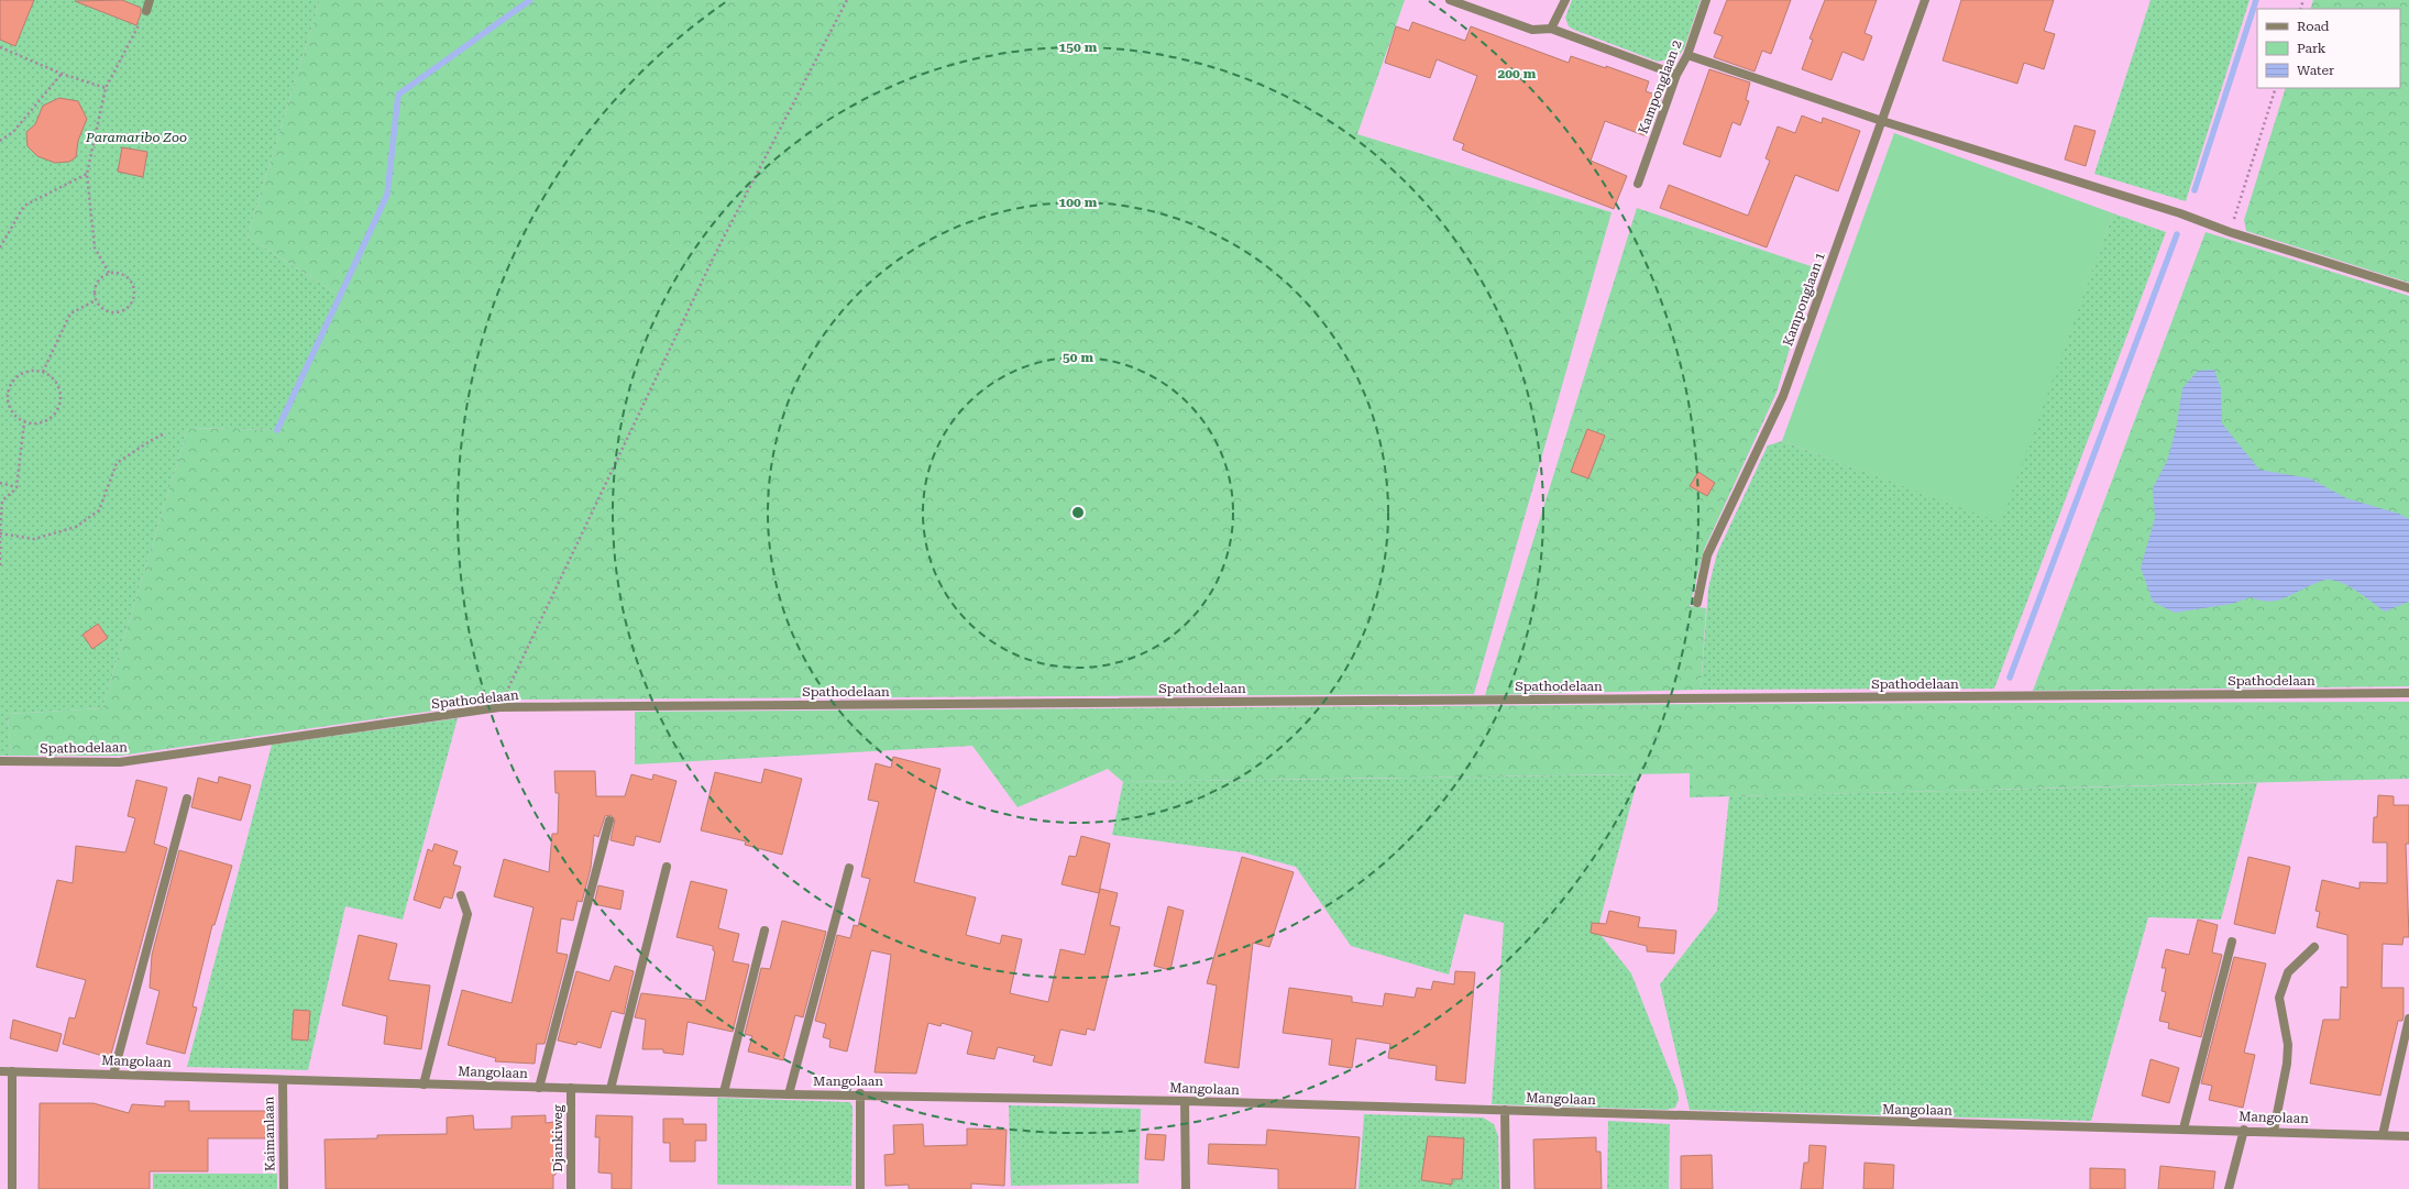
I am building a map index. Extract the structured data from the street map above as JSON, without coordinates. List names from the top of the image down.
{
  "streets": {
    "street": [
      "Kamponglaan 2",
      "Kamponglaan 1",
      "Spathodelaan",
      "Mangolaan",
      "Kaimanlaan",
      "Djankiweg"
    ]
  },
  "crossings": [
    ["Mangolaan", "Kaimanlaan"],
    ["Mangolaan", "Djankiweg"]
  ],
  "parks": ["Paramaribo Zoo"],
  "legend": ["Road", "Park", "Water"],
  "rings": [
    "150 m",
    "200 m",
    "100 m",
    "50 m"
  ]
}
